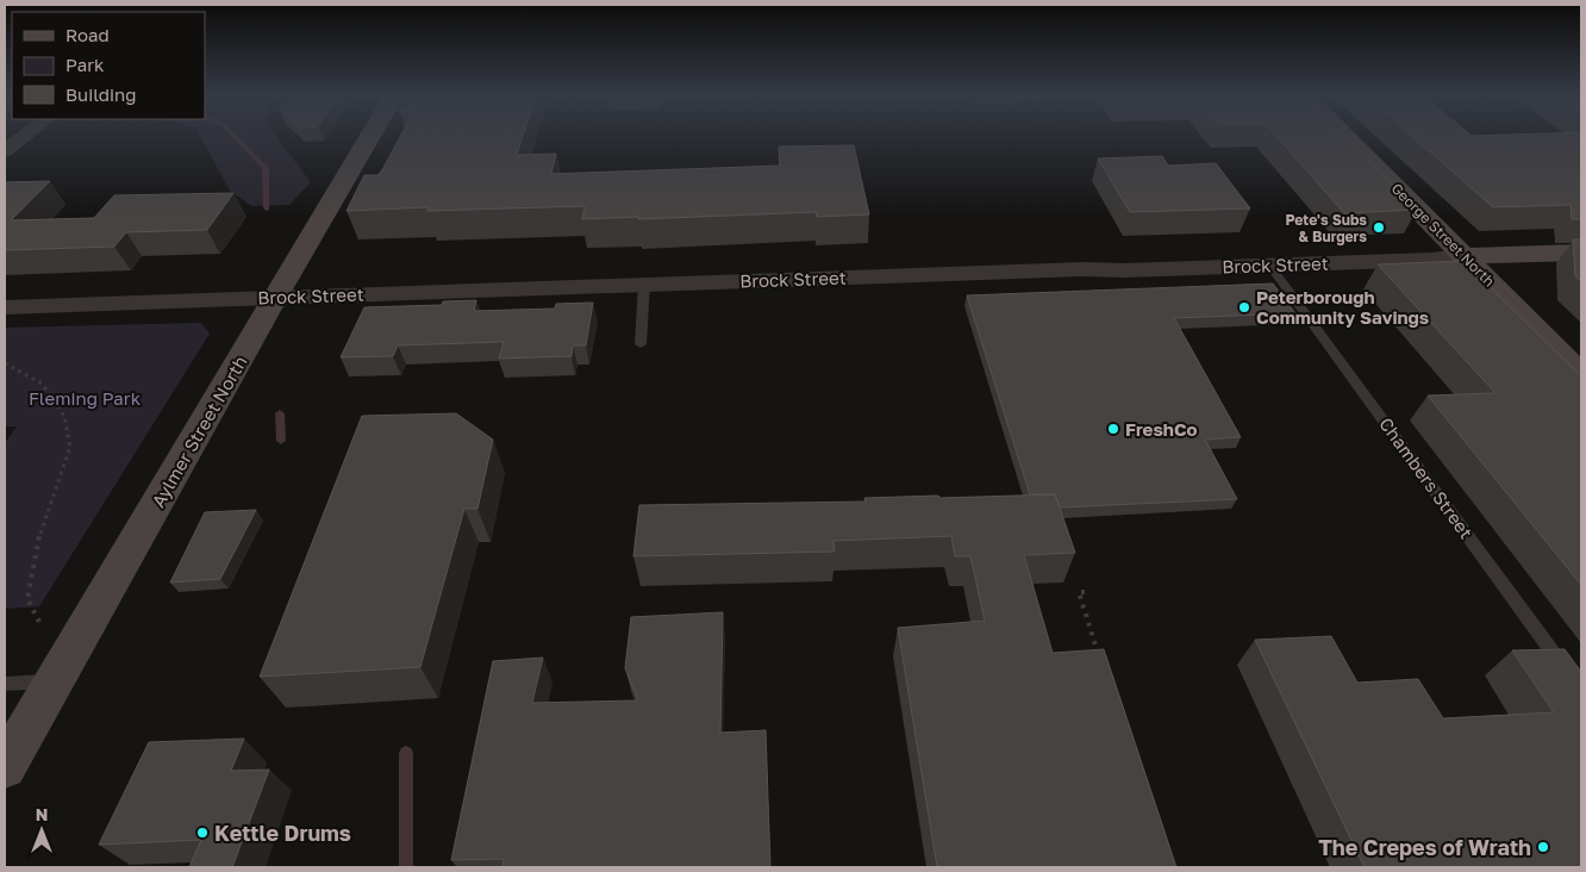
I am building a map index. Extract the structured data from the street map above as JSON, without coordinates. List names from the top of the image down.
{
  "streets": {
    "street": ["George Street North", "Brock Street", "Aylmer Street North"],
    "lane": ["Chambers Street"]
  },
  "crossings": [
    ["George Street North", "Brock Street"],
    ["Brock Street", "Aylmer Street North"],
    ["Brock Street", "Chambers Street"]
  ],
  "parks": ["Fleming Park"],
  "places": [
    "Pete's Subs & Burgers",
    "Peterborough Community Savings",
    "FreshCo",
    "Kettle Drums",
    "The Crepes of Wrath"
  ],
  "legend": ["Road", "Park", "Building"],
  "north": "top"
}
